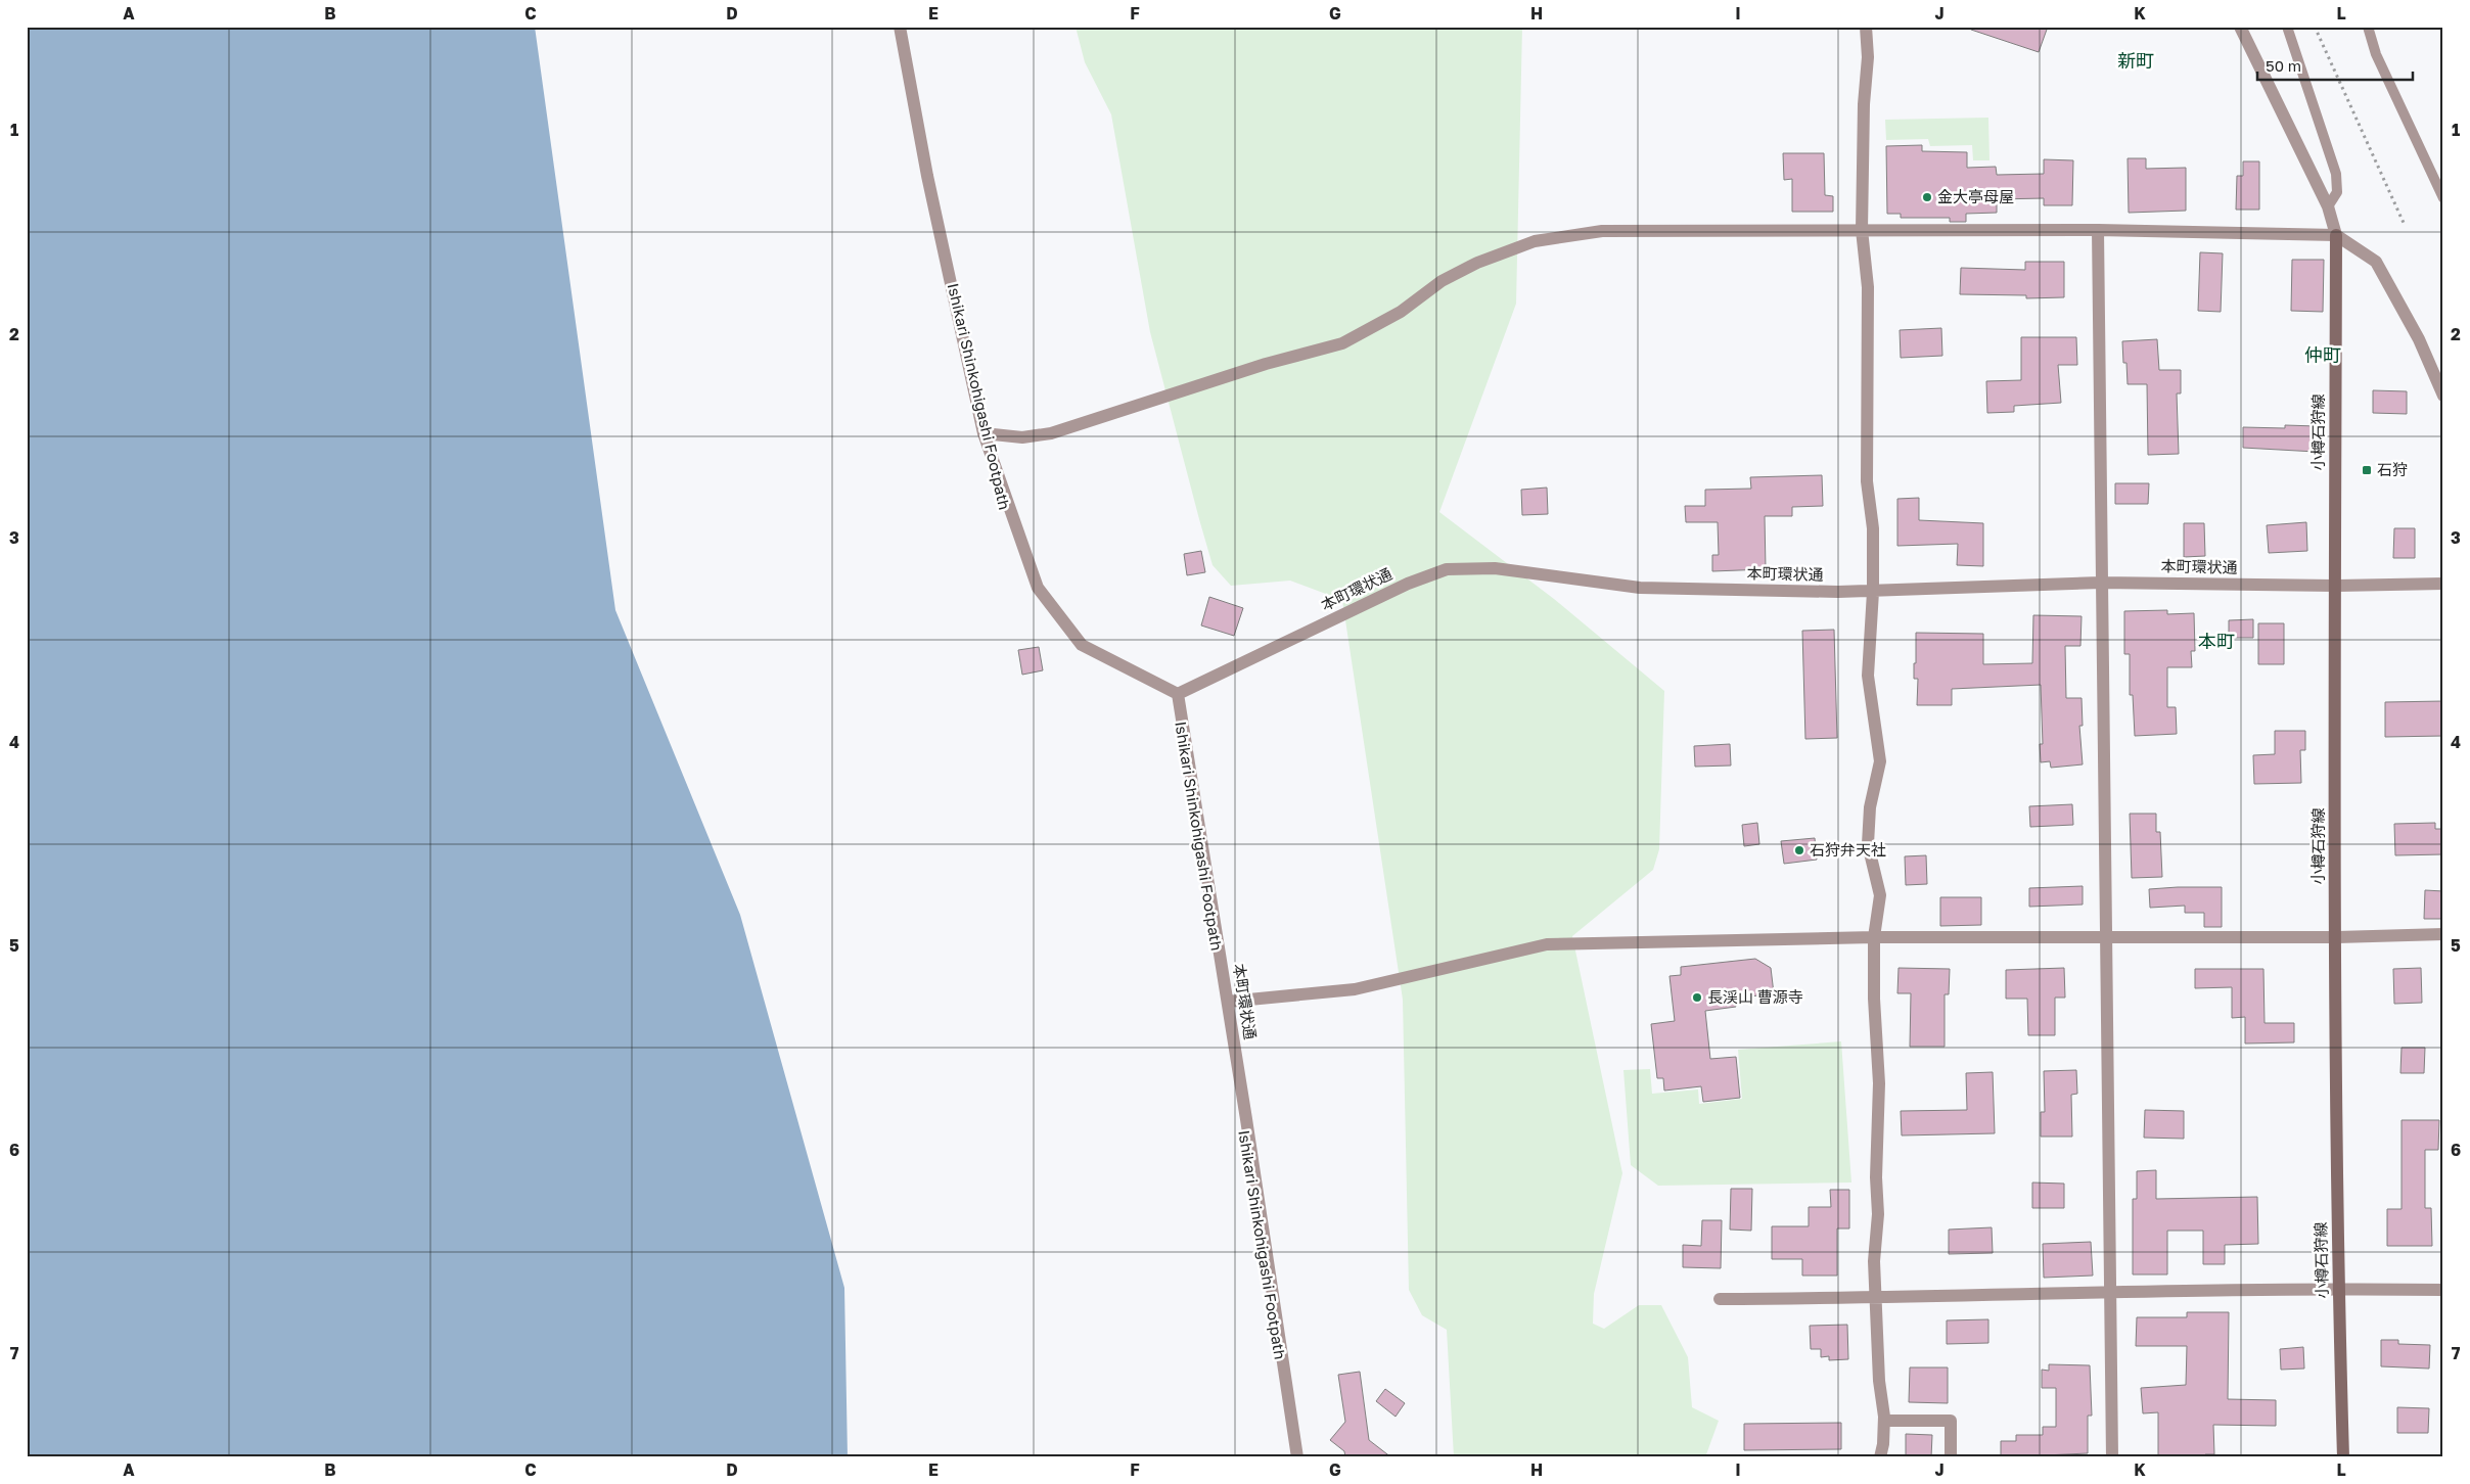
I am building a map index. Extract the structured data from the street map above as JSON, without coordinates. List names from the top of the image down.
{
  "streets": {
    "main road": ["小樽石狩線"],
    "street": ["本町環状通"]
  },
  "crossings": [
    ["小樽石狩線", "本町環状通"]
  ],
  "districts": ["新町", "仲町", "本町"],
  "places": {
    "other": ["金大亭母屋", "石狩弁天社", "長渓山 曹源寺"],
    "transit": ["石狩"]
  },
  "scale_bar": "50 m",
  "grid": {
    "columns": [
      "A",
      "B",
      "C",
      "D",
      "E",
      "F",
      "G",
      "H",
      "I",
      "J",
      "K",
      "L"
    ],
    "rows": [
      "1",
      "2",
      "3",
      "4",
      "5",
      "6",
      "7"
    ]
  }
}
